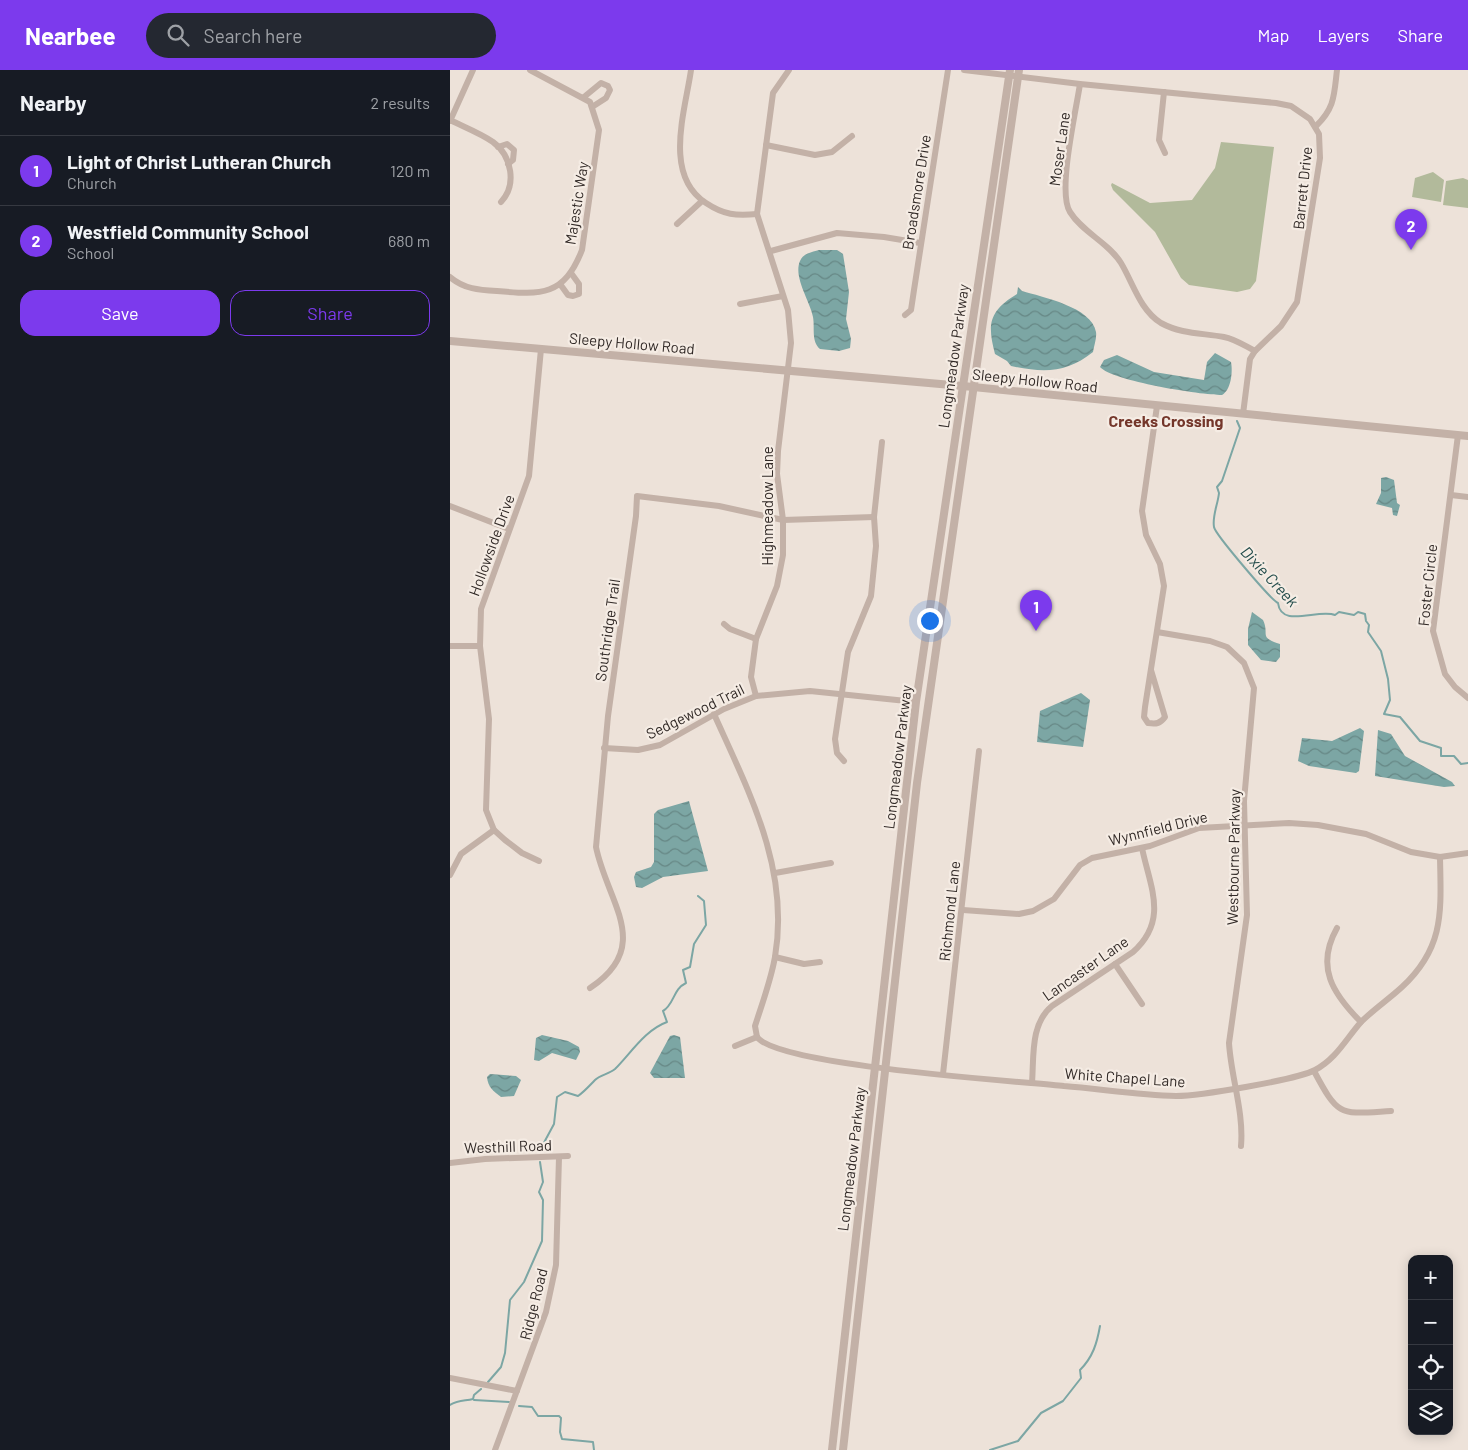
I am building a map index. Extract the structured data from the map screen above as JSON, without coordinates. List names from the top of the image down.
{
  "streets": {
    "street": [
      "Moser Lane",
      "Barrett Drive",
      "Broadsmore Drive",
      "Majestic Way",
      "Sleepy Hollow Road",
      "Longmeadow Parkway",
      "Highmeadow Lane",
      "Hollowside Drive",
      "Foster Circle",
      "Southridge Trail",
      "Sedgewood Trail",
      "Wynnfield Drive",
      "Westbourne Parkway",
      "Richmond Lane",
      "Lancaster Lane",
      "White Chapel Lane",
      "Westhill Road",
      "Ridge Road"
    ]
  },
  "crossings": [
    ["Moser Lane", "Barrett Drive"],
    ["Barrett Drive", "Sleepy Hollow Road"],
    ["Barrett Drive", "Longmeadow Parkway"],
    ["Sleepy Hollow Road", "Longmeadow Parkway"],
    ["Sleepy Hollow Road", "Highmeadow Lane"],
    ["Sleepy Hollow Road", "Hollowside Drive"],
    ["Sleepy Hollow Road", "Foster Circle"],
    ["Longmeadow Parkway", "Sedgewood Trail"],
    ["Longmeadow Parkway", "White Chapel Lane"],
    ["Highmeadow Lane", "Southridge Trail"],
    ["Highmeadow Lane", "Sedgewood Trail"],
    ["Southridge Trail", "Sedgewood Trail"],
    ["Wynnfield Drive", "Westbourne Parkway"],
    ["Wynnfield Drive", "Richmond Lane"],
    ["Wynnfield Drive", "Lancaster Lane"],
    ["Wynnfield Drive", "White Chapel Lane"],
    ["Westbourne Parkway", "White Chapel Lane"],
    ["Richmond Lane", "White Chapel Lane"],
    ["Lancaster Lane", "White Chapel Lane"],
    ["Westhill Road", "Ridge Road"]
  ],
  "districts": ["Creeks Crossing"],
  "water": ["Dixie Creek"],
  "page": {
    "header": "Nearbee",
    "search": "Search here",
    "nav": ["Map", "Layers", "Share"],
    "heading": ["Nearby", "2 results"],
    "list": [
      {
        "mark": "1",
        "name": "Light of Christ Lutheran Church",
        "note": "Church",
        "value": "120 m"
      },
      {
        "mark": "2",
        "name": "Westfield Community School",
        "note": "School",
        "value": "680 m"
      }
    ],
    "pins": ["2", "1"],
    "buttons": ["Save", "Share"],
    "map_buttons": ["+", "−"]
  }
}
